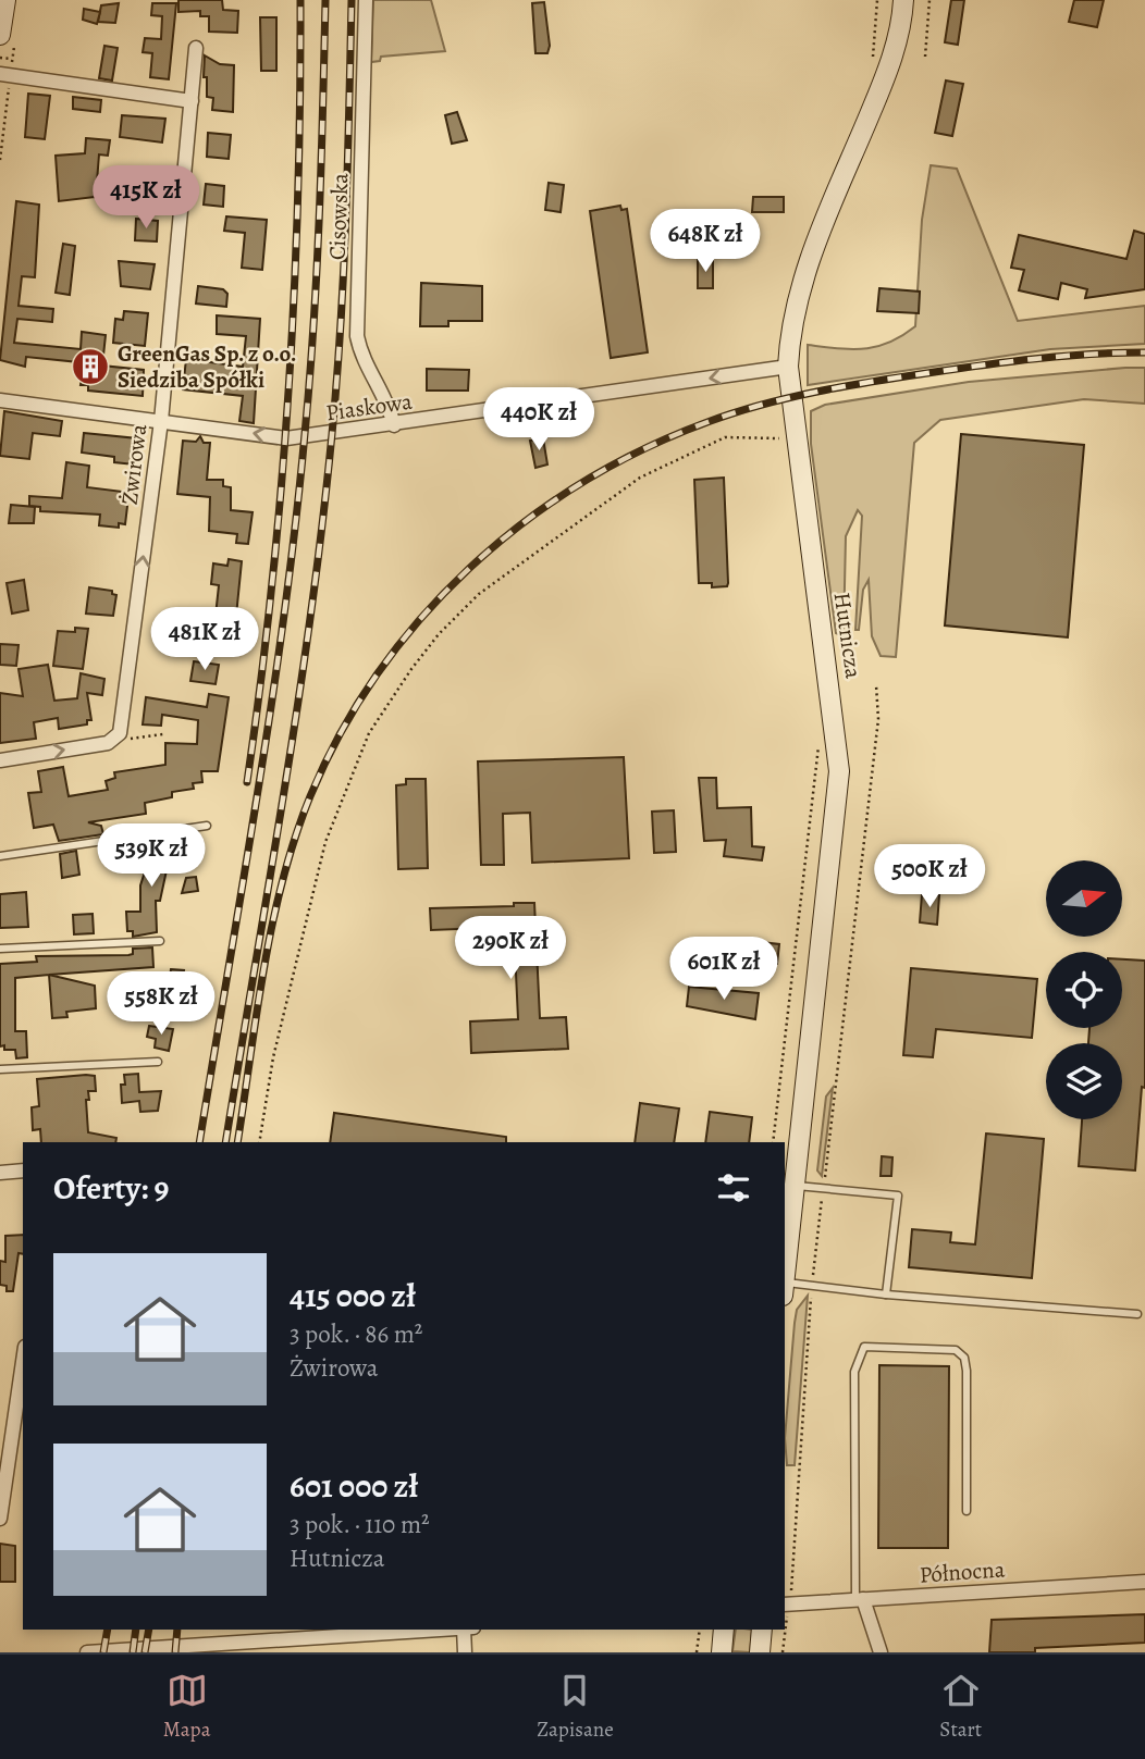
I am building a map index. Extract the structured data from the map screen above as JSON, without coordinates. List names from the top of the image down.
{
  "streets": {
    "main road": ["Hutnicza"],
    "street": [
      "Cisowska",
      "Piaskowa",
      "Żwirowa",
      "Północna"
    ]
  },
  "crossings": [
    ["Cisowska", "Piaskowa"],
    ["Piaskowa", "Żwirowa"],
    ["Piaskowa", "Hutnicza"]
  ],
  "one_way": ["Piaskowa", "Żwirowa"],
  "places": {
    "building": ["GreenGas Sp. z o.o. Siedziba Spółki"]
  },
  "north": "right",
  "page": {
    "price": [
      "415K zł",
      "648K zł",
      "440K zł",
      "481K zł",
      "539K zł",
      "500K zł",
      "290K zł",
      "601K zł",
      "558K zł"
    ],
    "heading": "Oferty: 9",
    "list": [
      {
        "name": "415 000 zł",
        "note": "3 pok. · 86 m² · Żwirowa"
      },
      {
        "name": "601 000 zł",
        "note": "3 pok. · 110 m² · Hutnicza"
      }
    ],
    "tabs": ["Mapa", "Zapisane", "Start"]
  }
}
